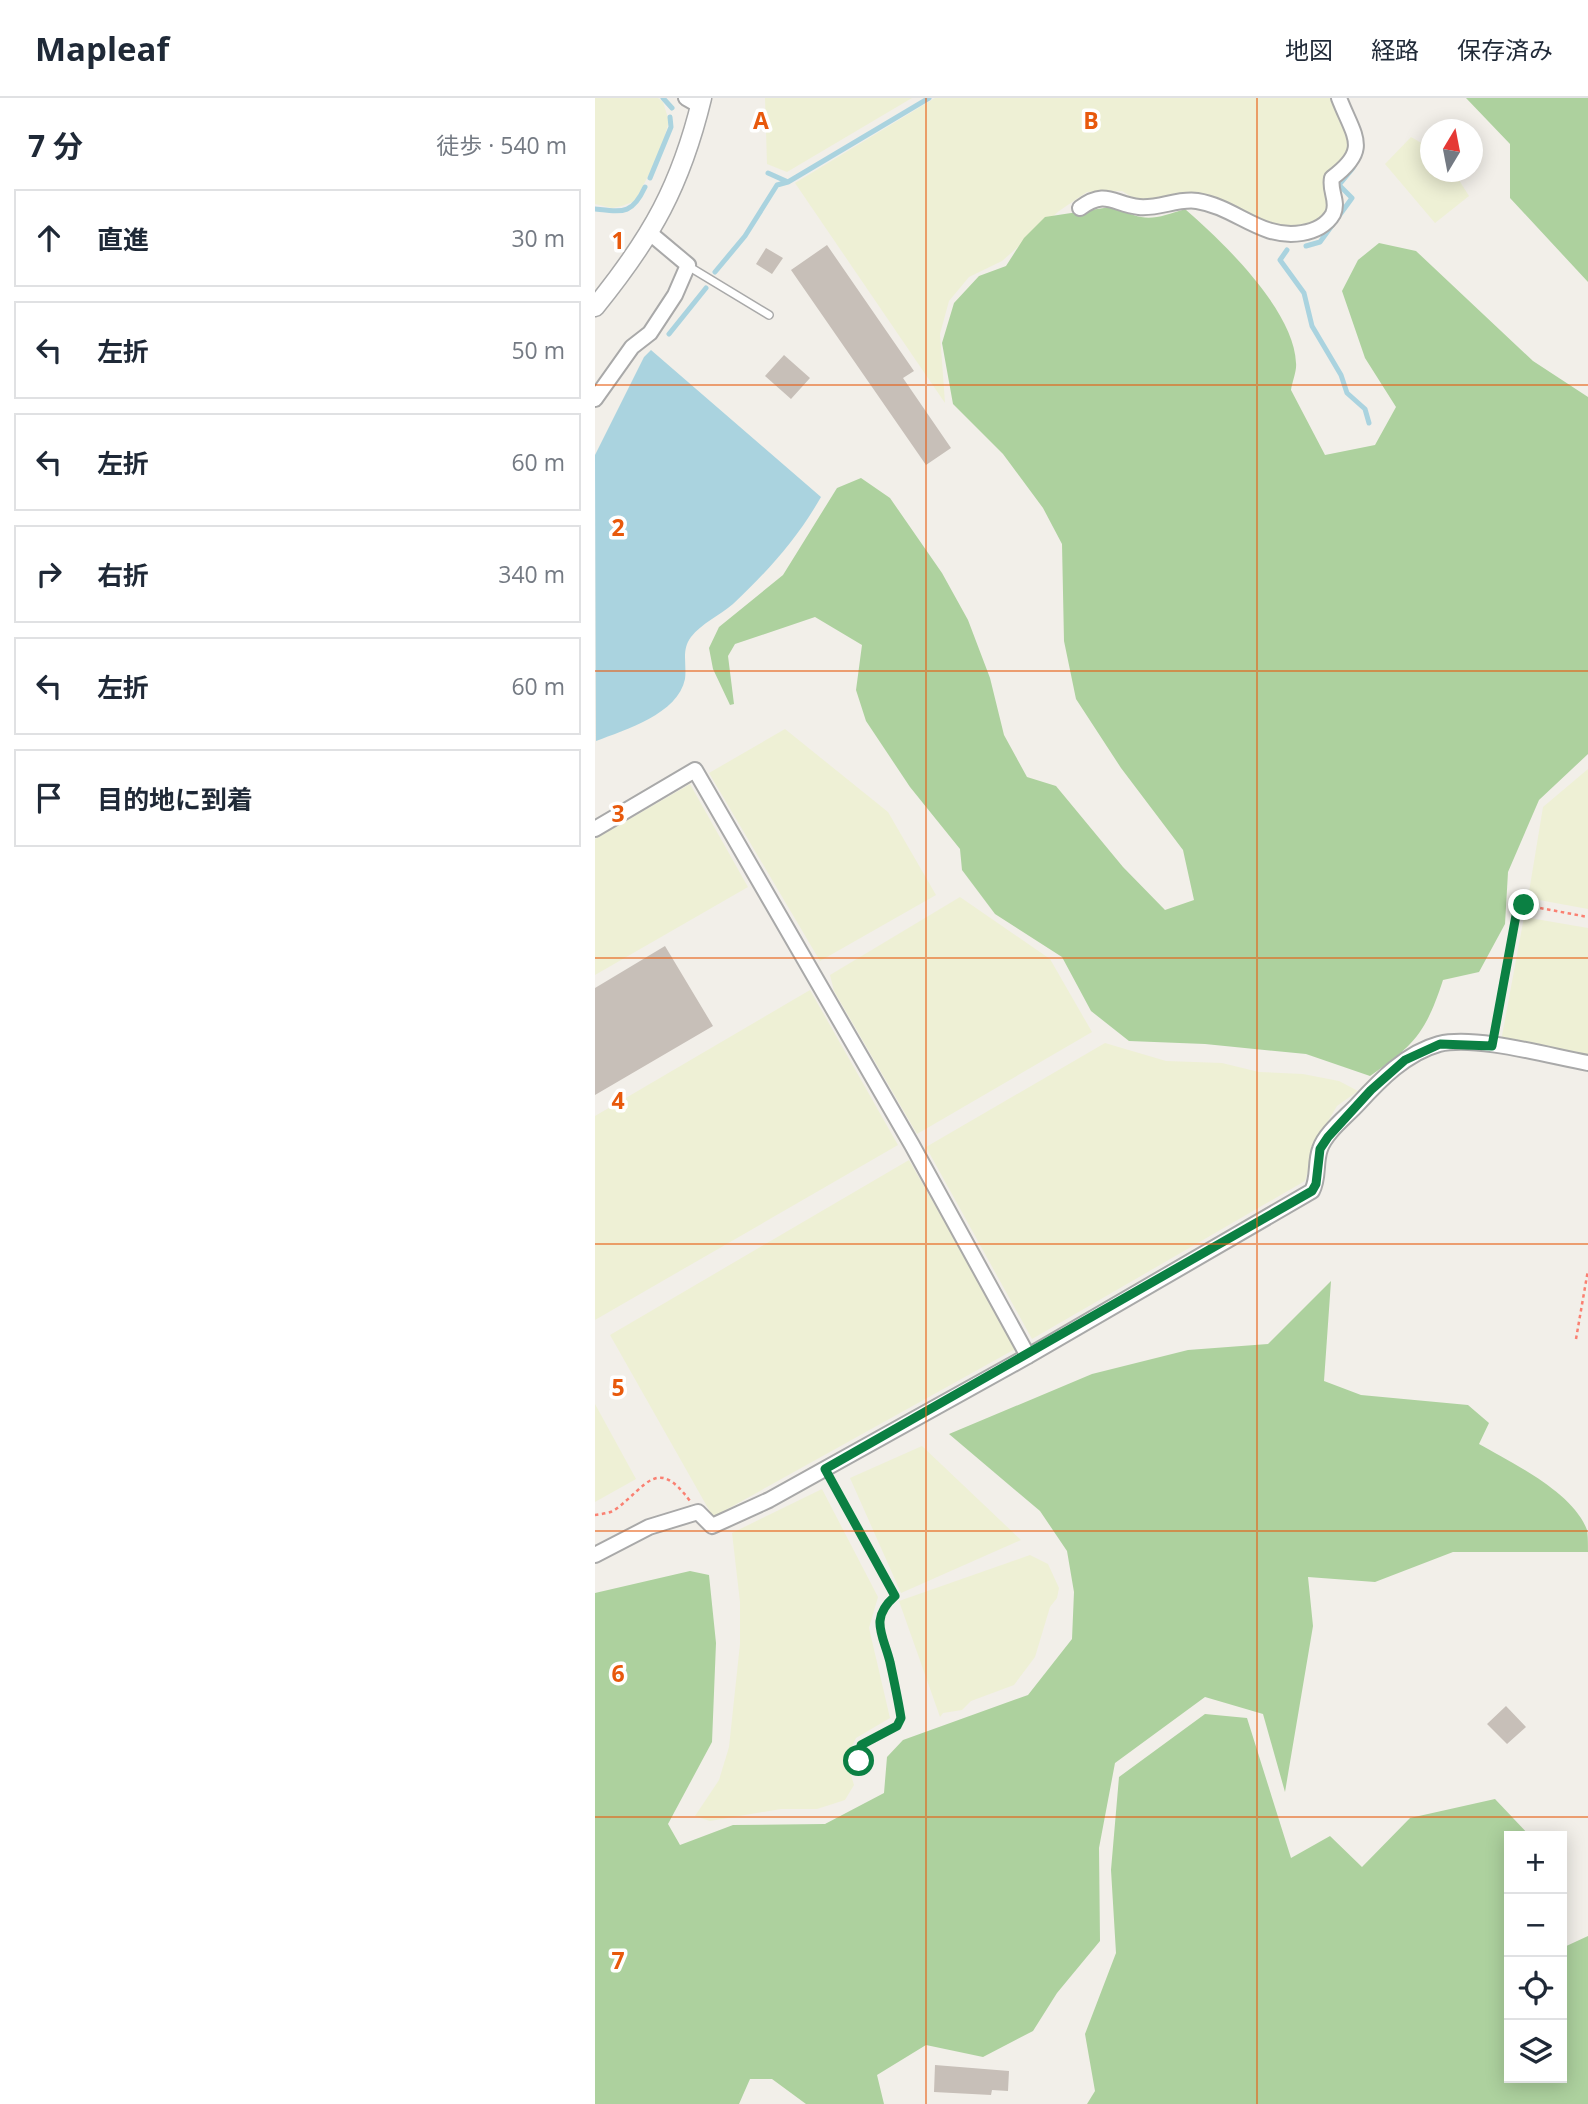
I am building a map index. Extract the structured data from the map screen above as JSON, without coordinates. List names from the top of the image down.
{
  "north": "top",
  "page": {
    "header": "Mapleaf",
    "nav": ["地図", "経路", "保存済み"],
    "heading": ["7 分", "徒歩 · 540 m"],
    "list": [
      ["直進", "30 m"],
      ["左折", "50 m"],
      ["左折", "60 m"],
      ["右折", "340 m"],
      ["左折", "60 m"],
      "目的地に到着"
    ],
    "map_buttons": ["+", "−"]
  },
  "grid": {
    "columns": ["A", "B"],
    "rows": [
      "1",
      "2",
      "3",
      "4",
      "5",
      "6",
      "7"
    ]
  }
}
